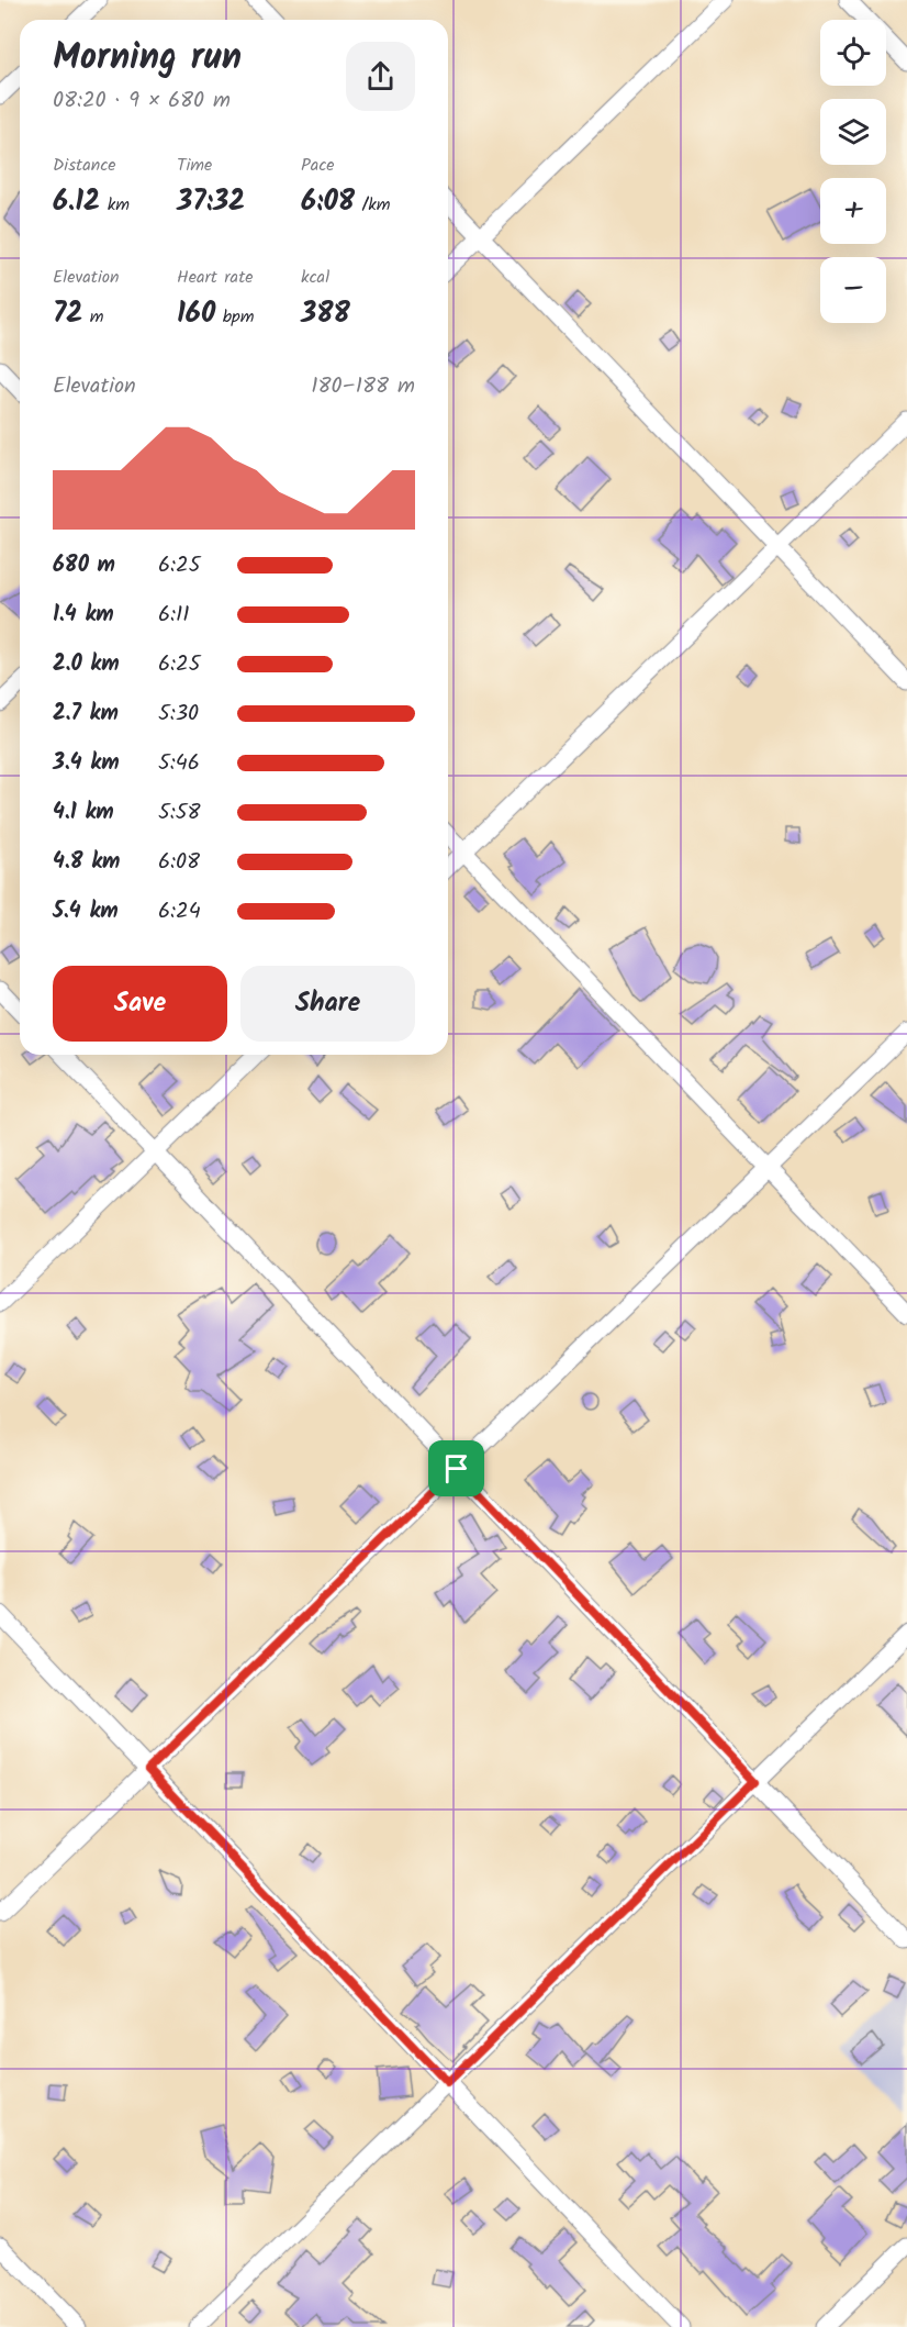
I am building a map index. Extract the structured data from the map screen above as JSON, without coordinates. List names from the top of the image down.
{
  "page": {
    "map_buttons": ["+", "−"],
    "heading": ["Morning run", "08:20 · 9 × 680 m"],
    "stats": [
      ["Distance", "6.12 km"],
      ["Time", "37:32"],
      ["Pace", "6:08 /km"],
      ["Elevation", "72 m"],
      ["Heart rate", "160 bpm"],
      ["kcal", "388"]
    ],
    "chart": ["Elevation", "180–188 m"],
    "list": [
      {
        "name": "680 m",
        "note": "6:25"
      },
      {
        "name": "1.4 km",
        "note": "6:11"
      },
      {
        "name": "2.0 km",
        "note": "6:25"
      },
      {
        "name": "2.7 km",
        "note": "5:30"
      },
      {
        "name": "3.4 km",
        "note": "5:46"
      },
      {
        "name": "4.1 km",
        "note": "5:58"
      },
      {
        "name": "4.8 km",
        "note": "6:08"
      },
      {
        "name": "5.4 km",
        "note": "6:24"
      }
    ],
    "buttons": ["Save", "Share"]
  }
}
